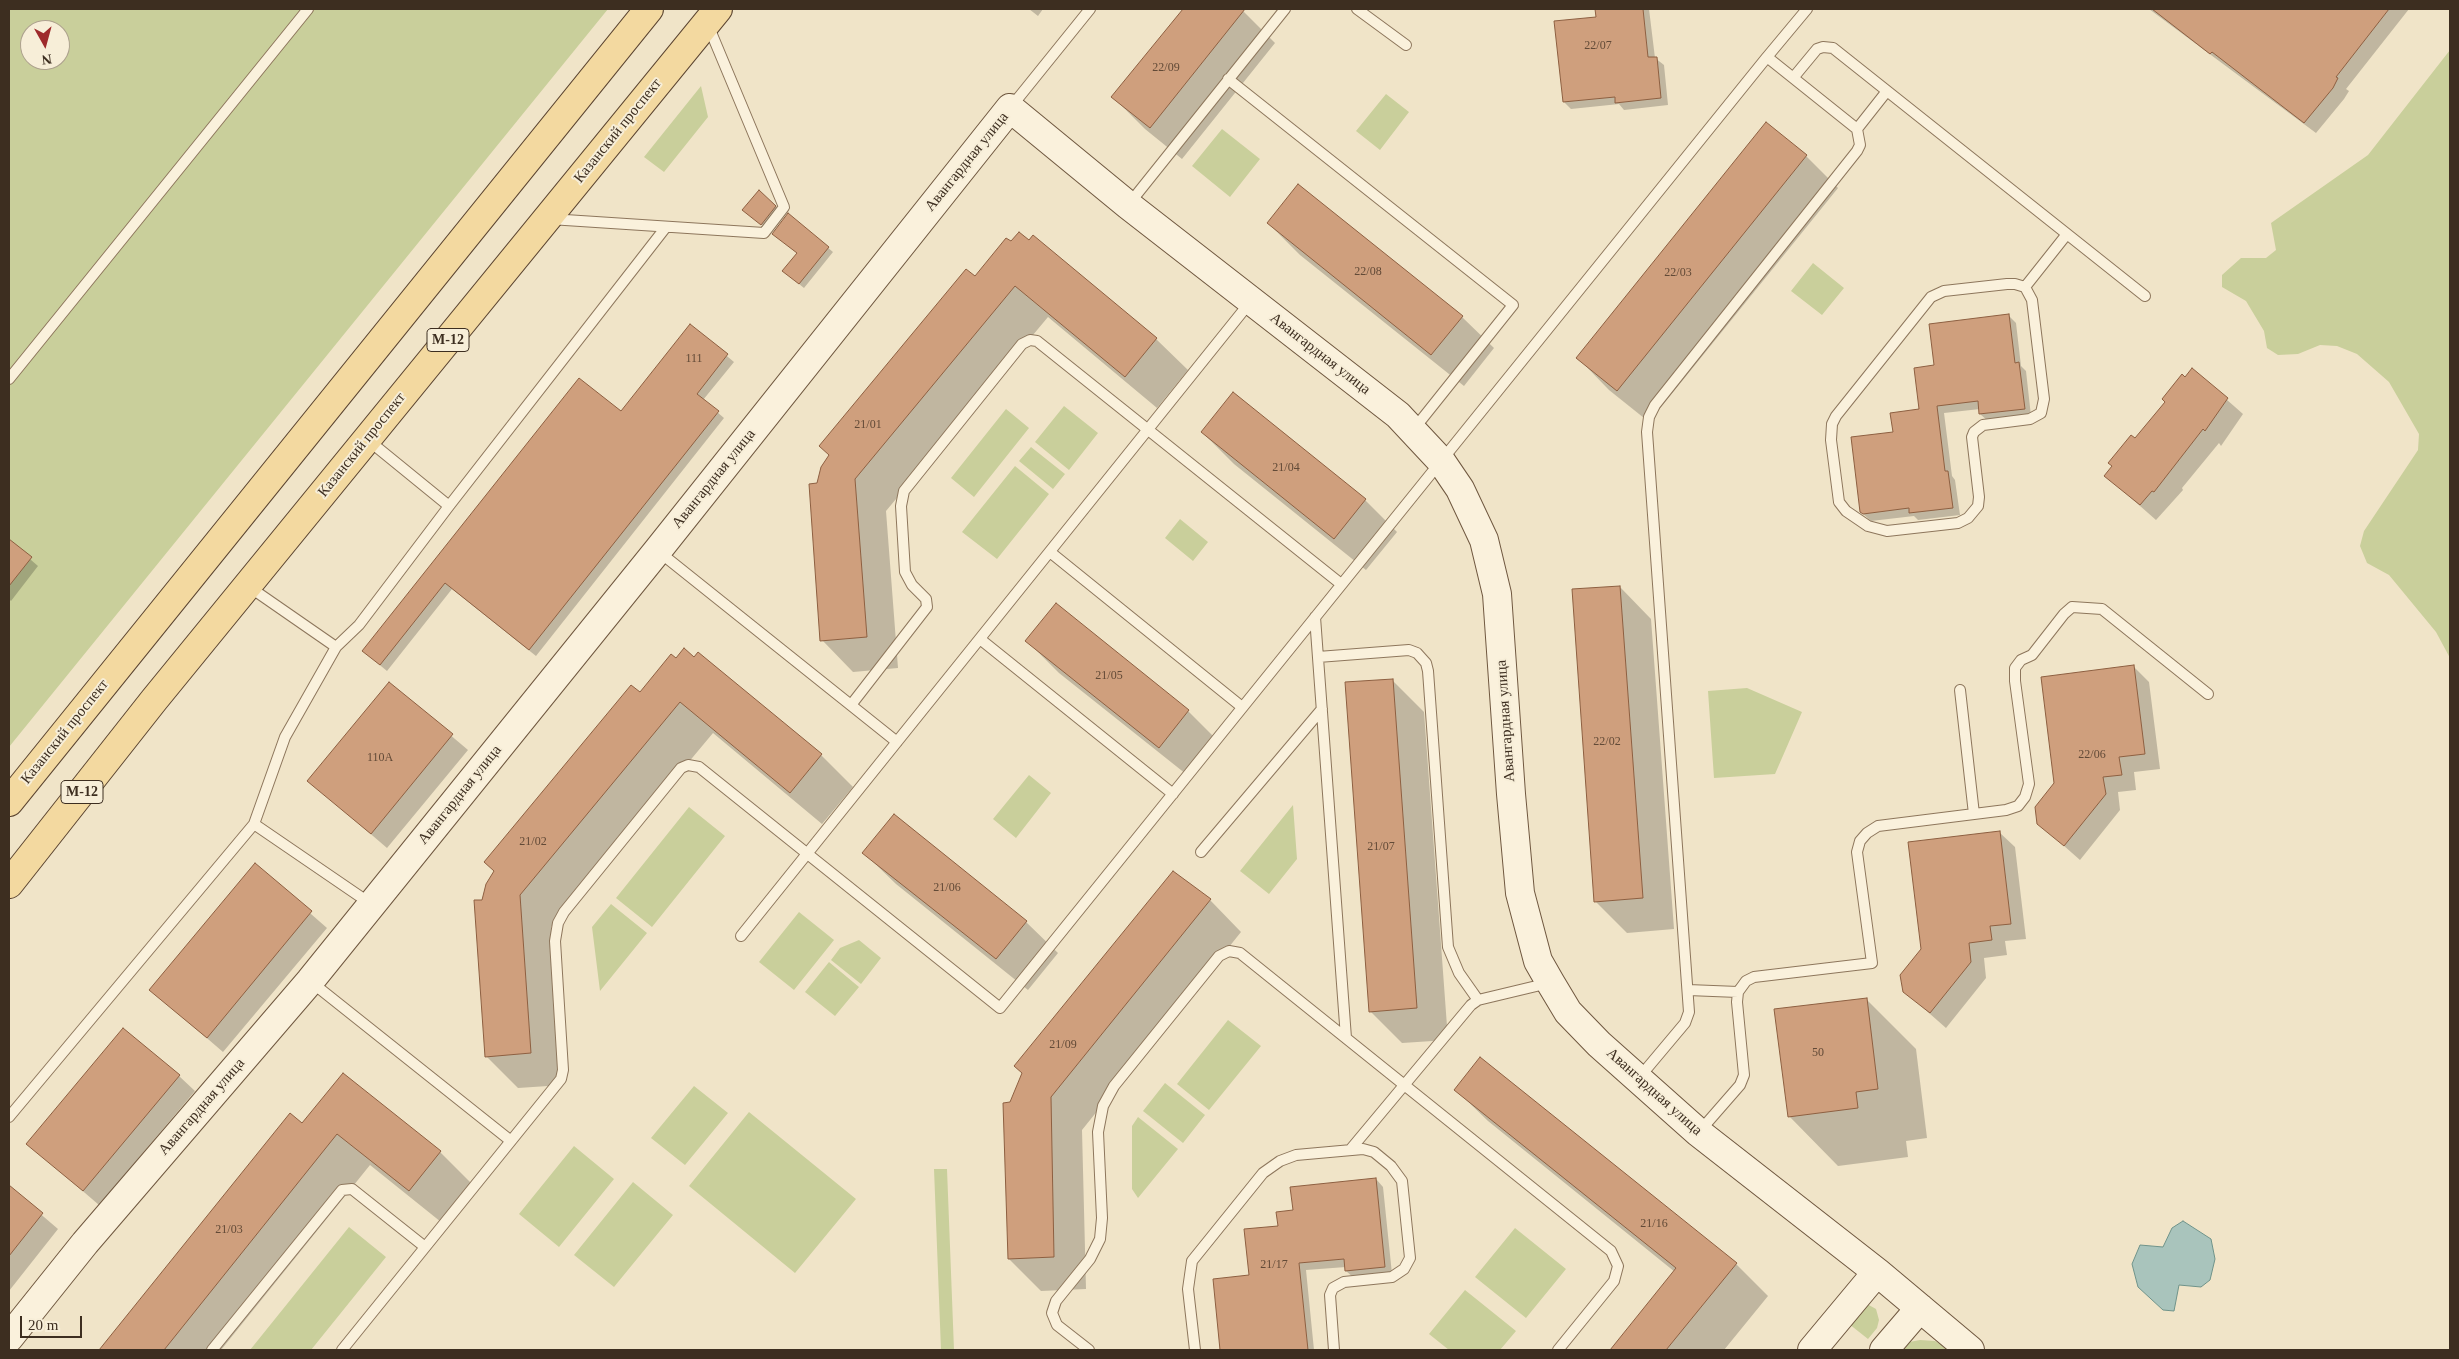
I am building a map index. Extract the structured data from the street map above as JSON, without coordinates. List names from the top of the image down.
{
  "streets": {
    "main road": ["Казанский проспект", "М-12"],
    "street": ["Авангардная улица"]
  },
  "house_numbers": [
    "22/07",
    "22/09",
    "22/08",
    "22/03",
    "111",
    "21/01",
    "21/04",
    "21/05",
    "22/02",
    "22/06",
    "110А",
    "21/02",
    "21/07",
    "21/06",
    "21/09",
    "50",
    "21/16",
    "21/03",
    "21/17"
  ],
  "scale_bar": "20 m",
  "north": "bottom"
}
